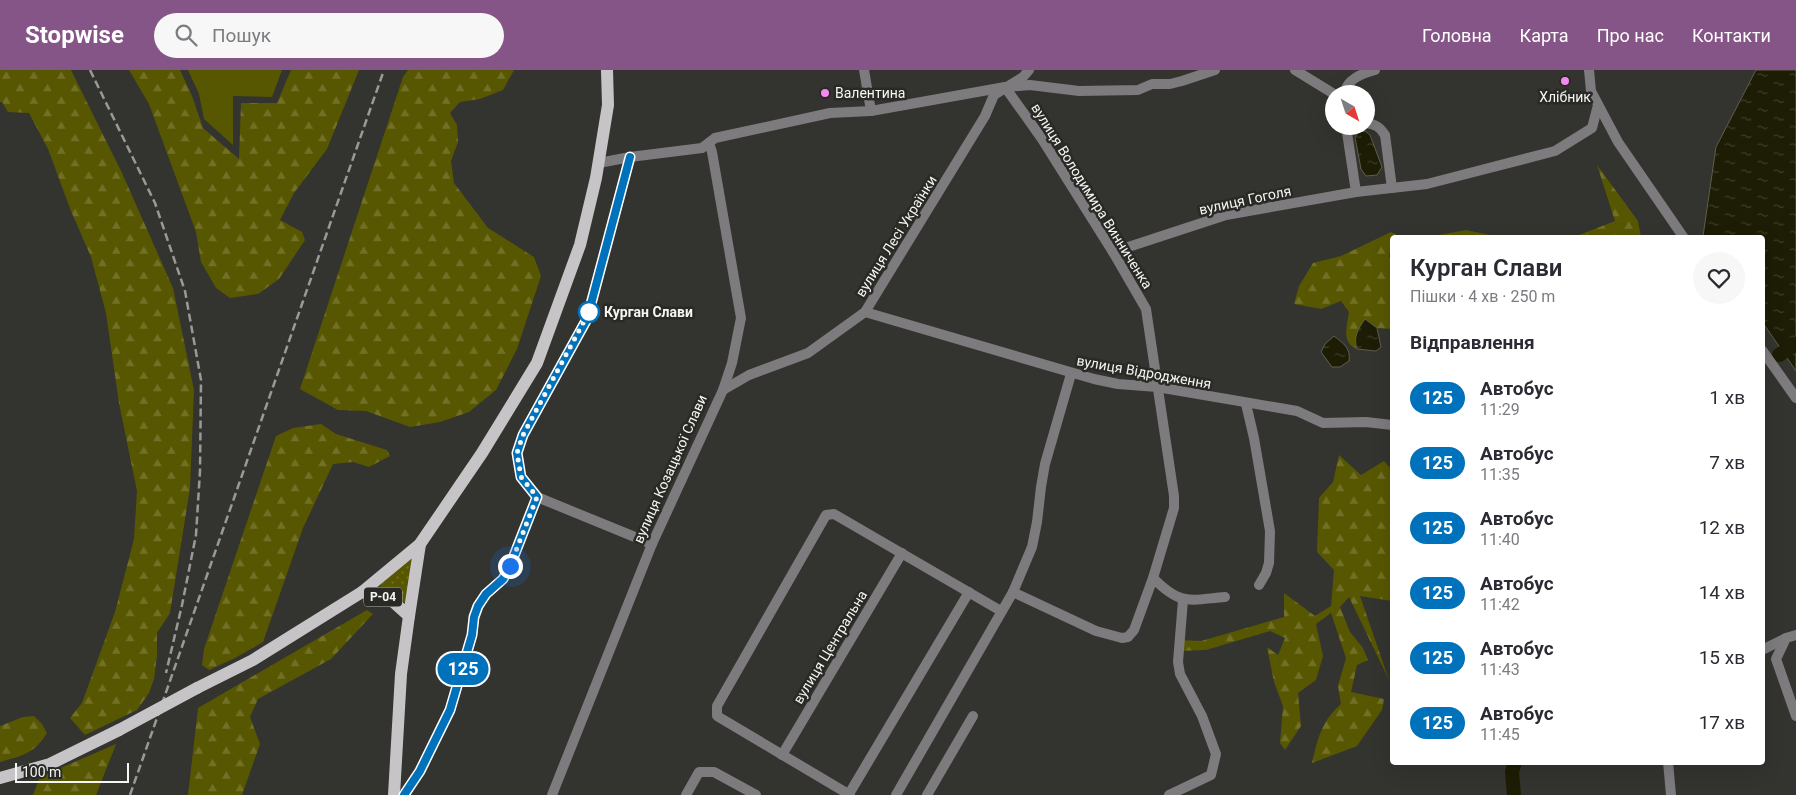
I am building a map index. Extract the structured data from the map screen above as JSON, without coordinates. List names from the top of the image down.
{
  "streets": {
    "main road": ["Р-04"],
    "street": [
      "вулиця Володимира Винниченка",
      "вулиця Гоголя",
      "вулиця Лесі Українки",
      "вулиця Відродження",
      "вулиця Козацької Слави",
      "вулиця Центральна"
    ]
  },
  "crossings": [
    ["вулиця Володимира Винниченка", "вулиця Гоголя"],
    ["вулиця Володимира Винниченка", "вулиця Лесі Українки"],
    ["вулиця Володимира Винниченка", "вулиця Відродження"],
    ["вулиця Лесі Українки", "вулиця Відродження"],
    ["вулиця Лесі Українки", "вулиця Козацької Слави"]
  ],
  "places": ["Хлібник", "Валентина", "Курган Слави"],
  "lines": ["bus line 125"],
  "scale_bar": "100 m",
  "north": "bottom right",
  "page": {
    "header": "Stopwise",
    "search": "Пошук",
    "nav": [
      "Головна",
      "Карта",
      "Про нас",
      "Контакти"
    ],
    "on_map": "125",
    "heading": [
      ["Курган Слави", "Пішки · 4 хв · 250 m"],
      "Відправлення"
    ],
    "list": [
      {
        "mark": "125",
        "name": "Автобус",
        "note": "11:29",
        "value": "1 хв"
      },
      {
        "mark": "125",
        "name": "Автобус",
        "note": "11:35",
        "value": "7 хв"
      },
      {
        "mark": "125",
        "name": "Автобус",
        "note": "11:40",
        "value": "12 хв"
      },
      {
        "mark": "125",
        "name": "Автобус",
        "note": "11:42",
        "value": "14 хв"
      },
      {
        "mark": "125",
        "name": "Автобус",
        "note": "11:43",
        "value": "15 хв"
      },
      {
        "mark": "125",
        "name": "Автобус",
        "note": "11:45",
        "value": "17 хв"
      }
    ],
    "scale": "100 m"
  }
}
